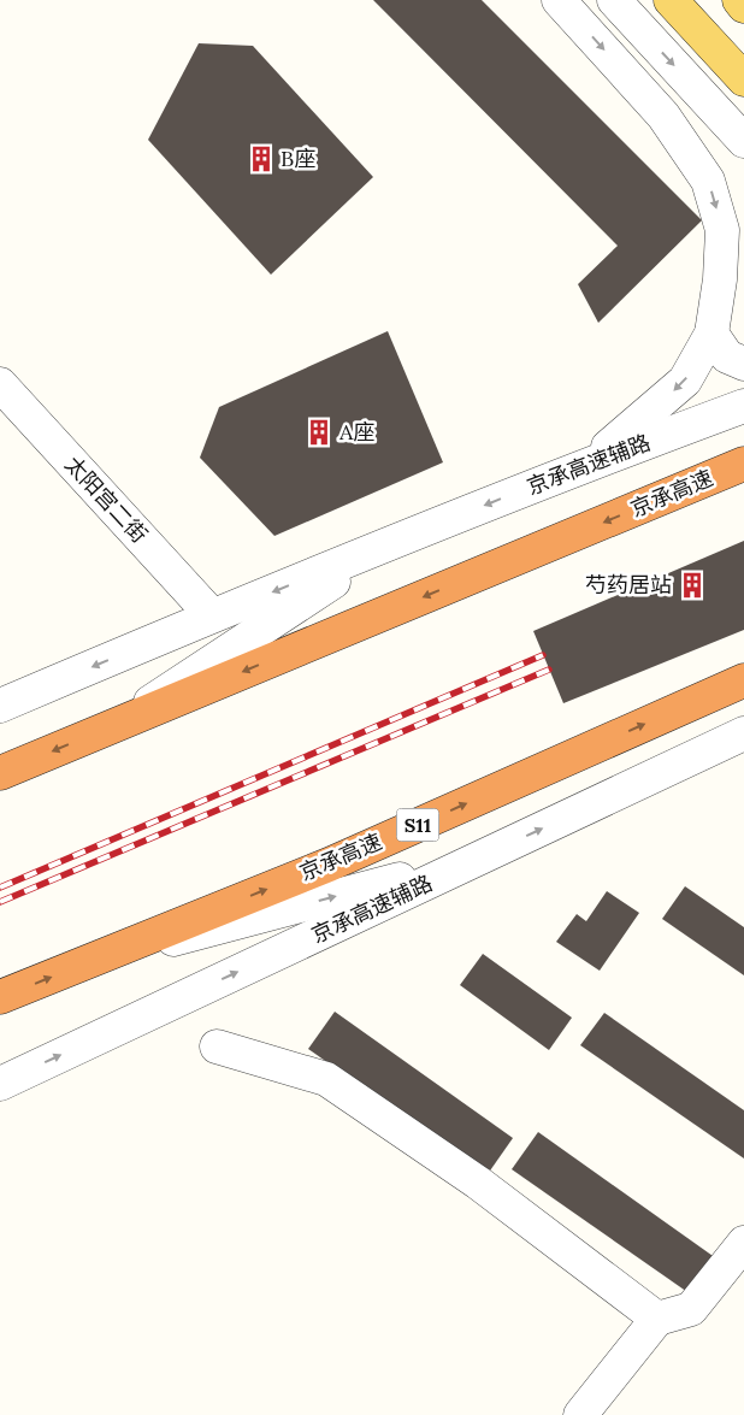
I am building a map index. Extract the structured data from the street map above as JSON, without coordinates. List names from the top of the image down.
{
  "streets": {
    "highway": ["京承高速", "S11"],
    "street": ["京承高速辅路", "太阳宫二街"]
  },
  "crossings": [
    ["京承高速辅路", "太阳宫二街"]
  ],
  "places": {
    "building": ["B座", "A座", "芍药居站"]
  }
}
